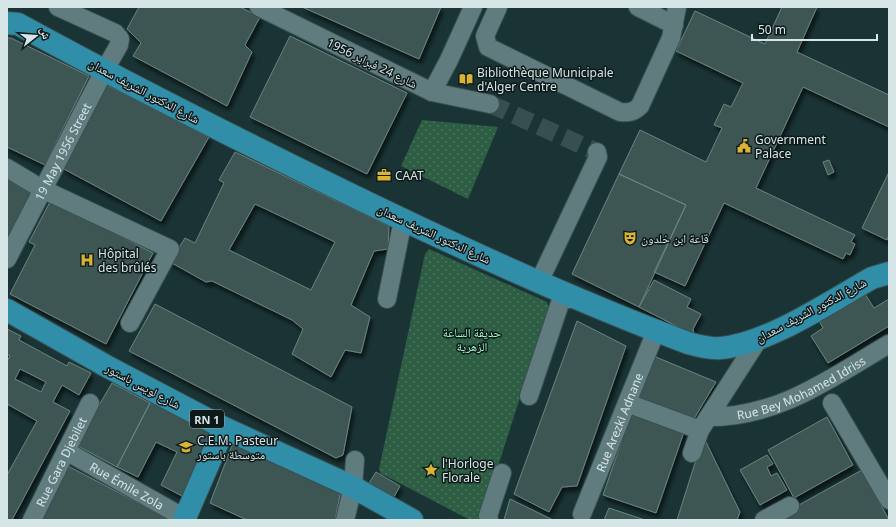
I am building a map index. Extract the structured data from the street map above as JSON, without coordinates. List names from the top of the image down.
{
  "streets": {
    "main road": ["شارغ الدكتور الشريف سعدان", "شارع لويس باستور", "RN 1"],
    "street": [
      "شارع 24 فبراير 1956",
      "19 May 1956 Street",
      "Rue Bey Mohamed Idriss",
      "Rue Arezki Adnane",
      "Rue Gara Djebilet",
      "Rue Émile Zola"
    ]
  },
  "crossings": [
    ["شارغ الدكتور الشريف سعدان", "19 May 1956 Street"],
    ["شارغ الدكتور الشريف سعدان", "Rue Arezki Adnane"],
    ["Rue Gara Djebilet", "Rue Émile Zola"]
  ],
  "parks": ["حديقة الساعة الزهرية"],
  "places": {
    "library": ["Bibliothèque Municipale d'Alger Centre"],
    "public building": ["Government Palace"],
    "office": ["CAAT"],
    "theatre": ["قاعة ابن خلدون"],
    "hospital": ["Hôpital des brûlés"],
    "school or university": ["C.E.M. Pasteur متوسطة باستور"],
    "place": ["l'Horloge Florale"]
  },
  "scale_bar": "50 m",
  "north": "right"
}
